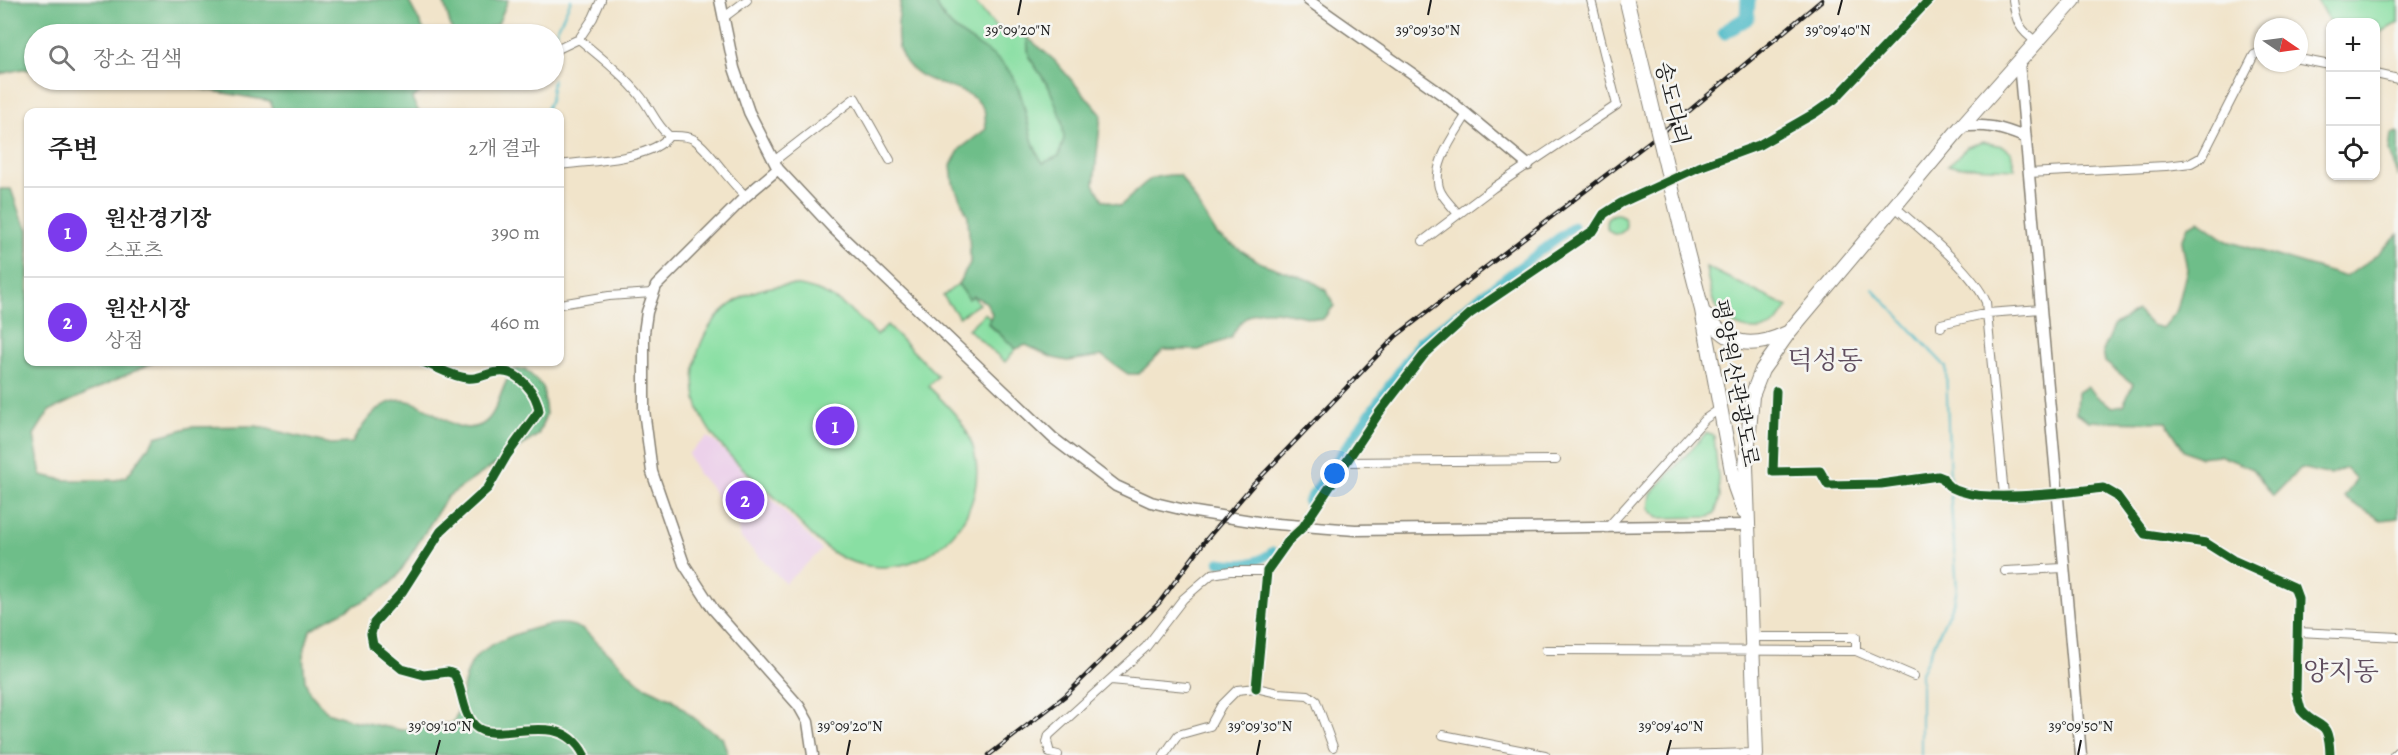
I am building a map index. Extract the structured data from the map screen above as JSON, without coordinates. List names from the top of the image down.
{
  "streets": {
    "highway": ["송도다리", "평양원산관광도로"]
  },
  "crossings": [
    ["송도다리", "평양원산관광도로"]
  ],
  "districts": ["덕성동", "양지동"],
  "north": "right",
  "page": {
    "map_buttons": ["+", "−"],
    "search": "장소 검색",
    "heading": ["주변", "2개 결과"],
    "list": [
      {
        "mark": "1",
        "name": "원산경기장",
        "note": "스포츠",
        "value": "390 m"
      },
      {
        "mark": "2",
        "name": "원산시장",
        "note": "상점",
        "value": "460 m"
      }
    ],
    "pins": ["1", "2"]
  },
  "coordinates": [
    "39°09'20\"N",
    "39°09'30\"N",
    "39°09'40\"N",
    "39°09'10\"N",
    "39°09'50\"N"
  ]
}
